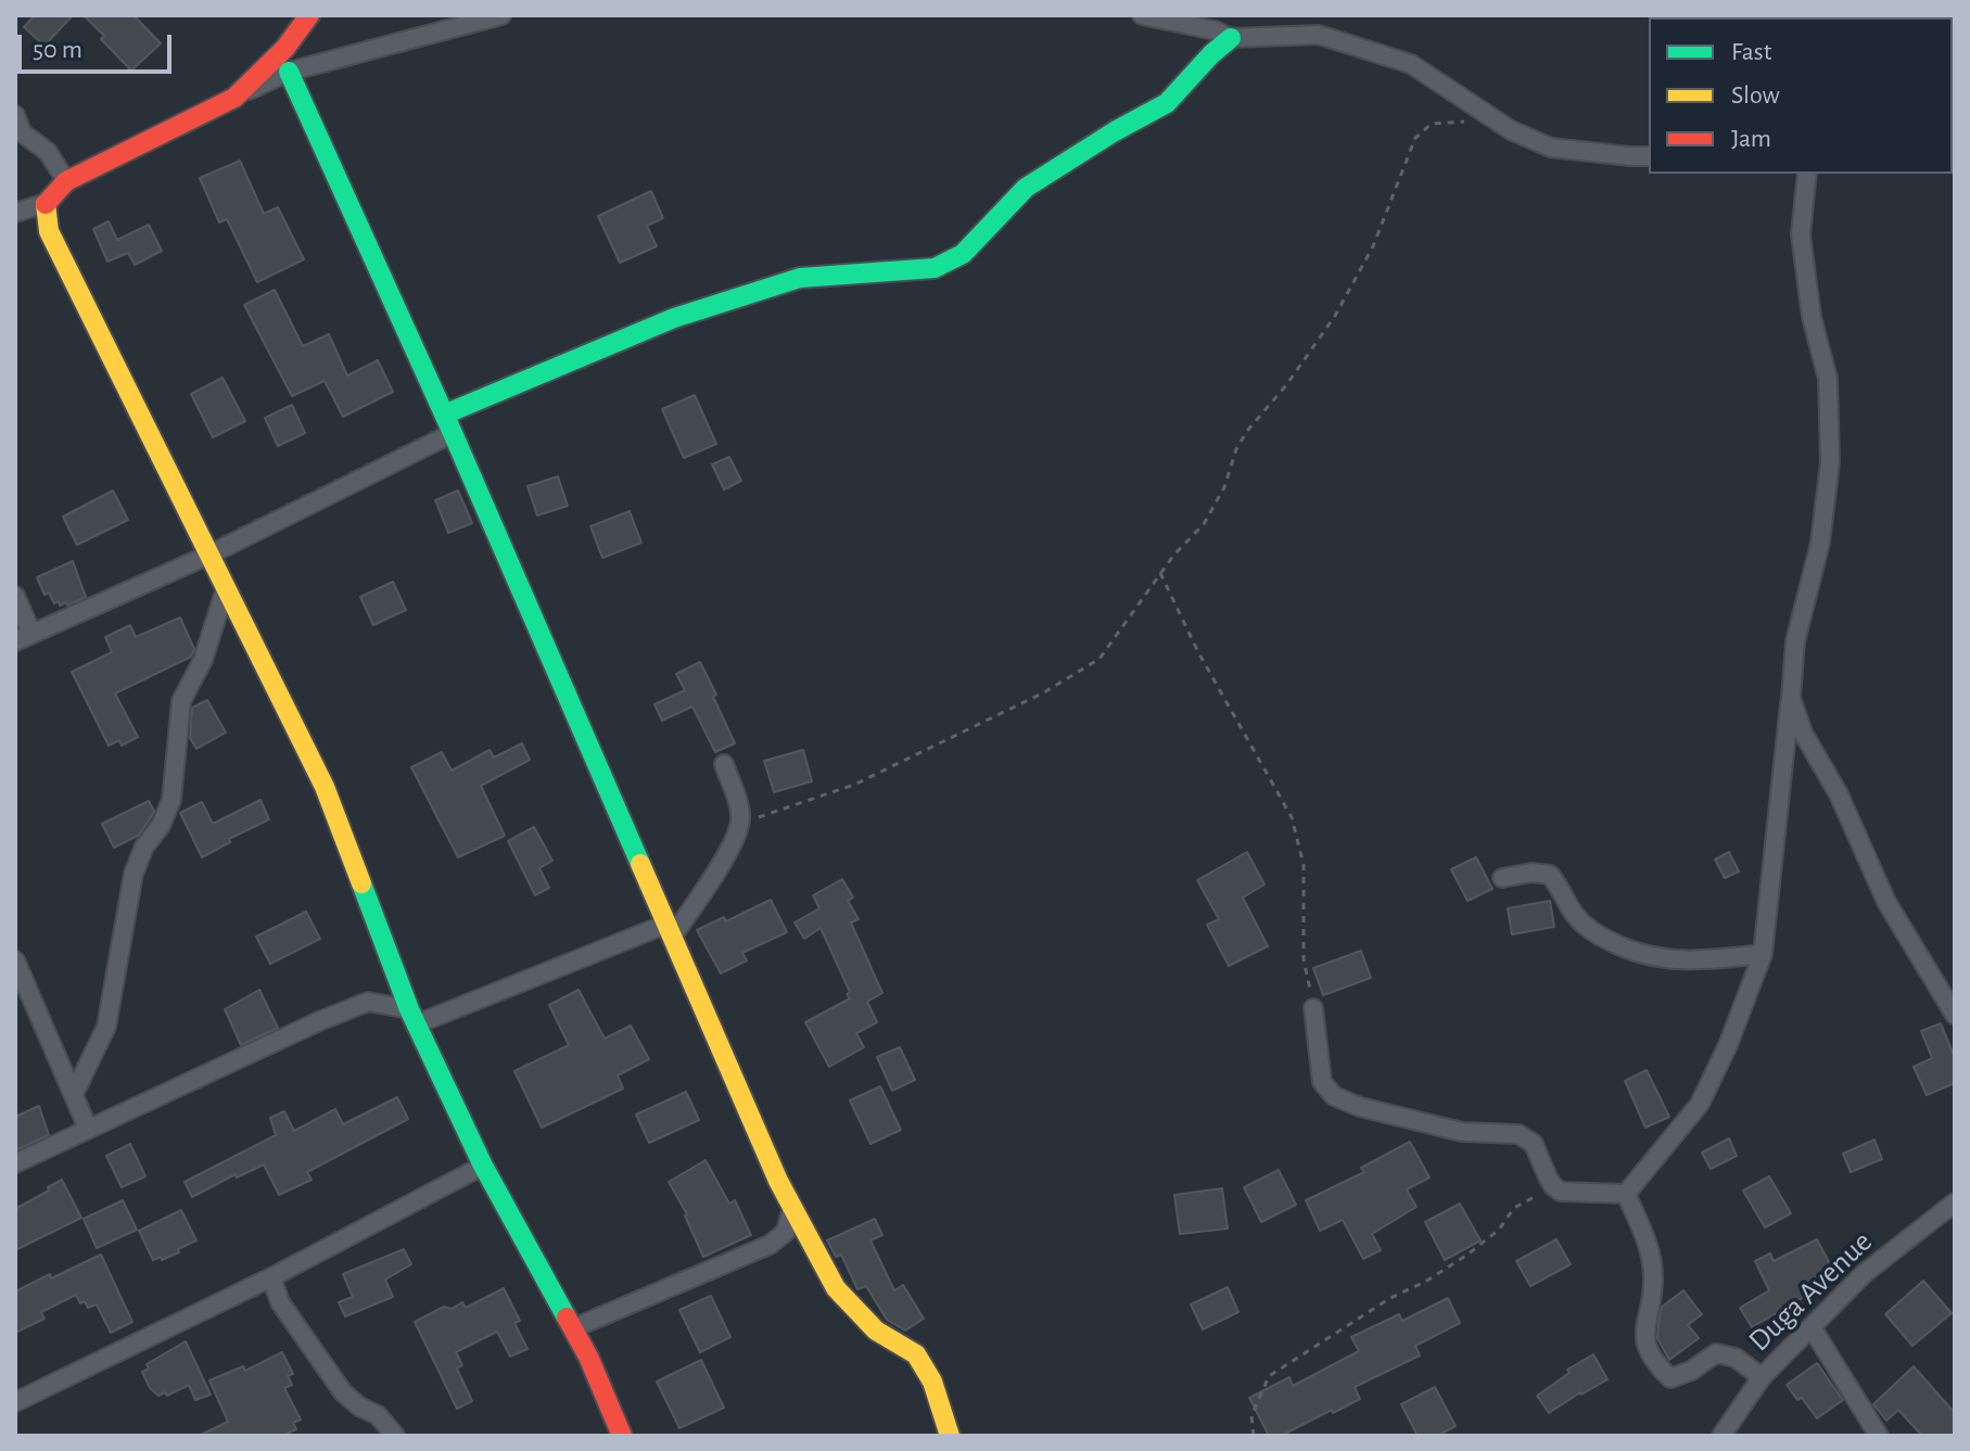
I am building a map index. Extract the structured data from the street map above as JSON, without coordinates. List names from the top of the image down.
{
  "streets": {
    "street": ["Duga Avenue"]
  },
  "legend": ["Fast", "Slow", "Jam"],
  "scale_bar": "50 m"
}
